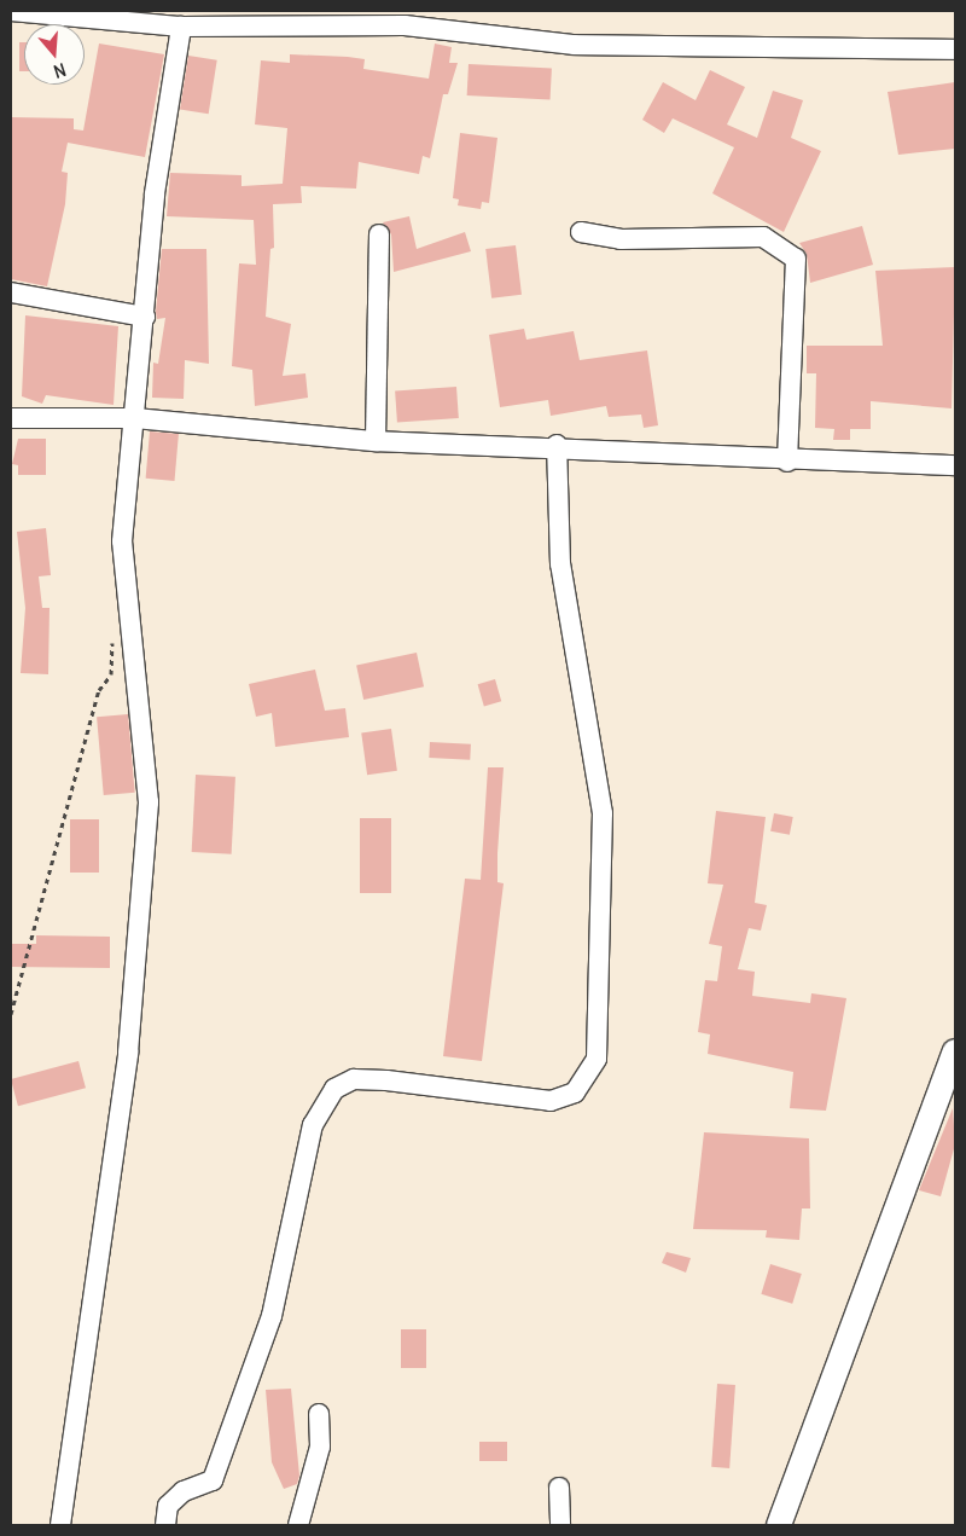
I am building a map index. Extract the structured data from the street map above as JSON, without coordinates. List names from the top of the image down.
{
  "north": "bottom"
}
